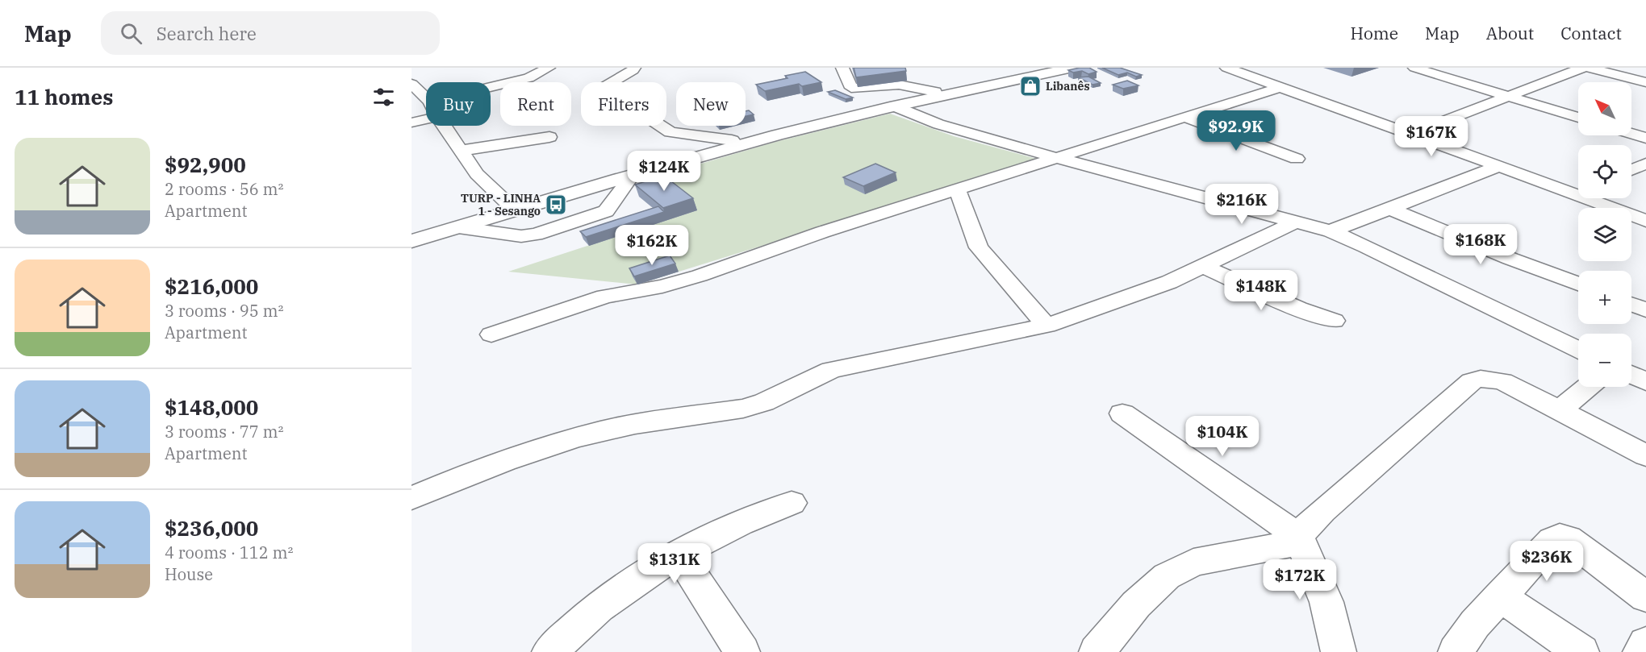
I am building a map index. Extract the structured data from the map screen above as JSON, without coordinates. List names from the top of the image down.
{
  "places": {
    "shop": ["Libanês"],
    "bus stop": ["TURP - LINHA 1 - Sesango"]
  },
  "north": "top left",
  "page": {
    "header": "Map",
    "search": "Search here",
    "nav": [
      "Home",
      "Map",
      "About",
      "Contact"
    ],
    "heading": "11 homes",
    "map_buttons": ["+", "−"],
    "chip": [
      "Buy",
      "Rent",
      "Filters",
      "New"
    ],
    "price": [
      "$92.9K",
      "$167K",
      "$124K",
      "$216K",
      "$168K",
      "$162K",
      "$148K",
      "$104K",
      "$236K",
      "$131K",
      "$172K"
    ],
    "list": [
      {
        "name": "$92,900",
        "note": "2 rooms · 56 m² · Apartment"
      },
      {
        "name": "$216,000",
        "note": "3 rooms · 95 m² · Apartment"
      },
      {
        "name": "$148,000",
        "note": "3 rooms · 77 m² · Apartment"
      },
      {
        "name": "$236,000",
        "note": "4 rooms · 112 m² · House"
      }
    ]
  }
}
